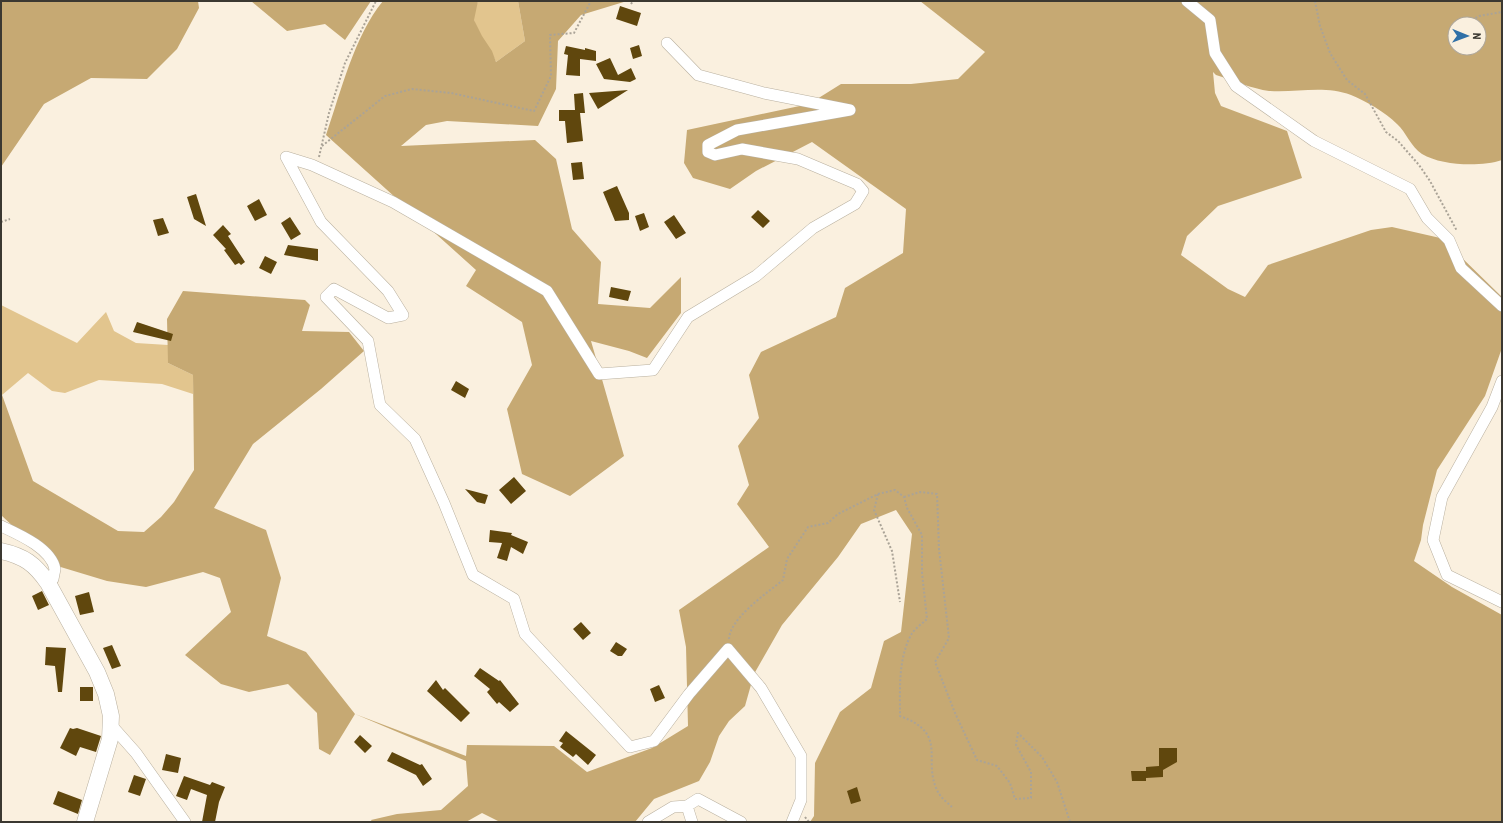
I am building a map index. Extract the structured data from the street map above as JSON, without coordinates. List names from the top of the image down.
{
  "north": "right"
}
